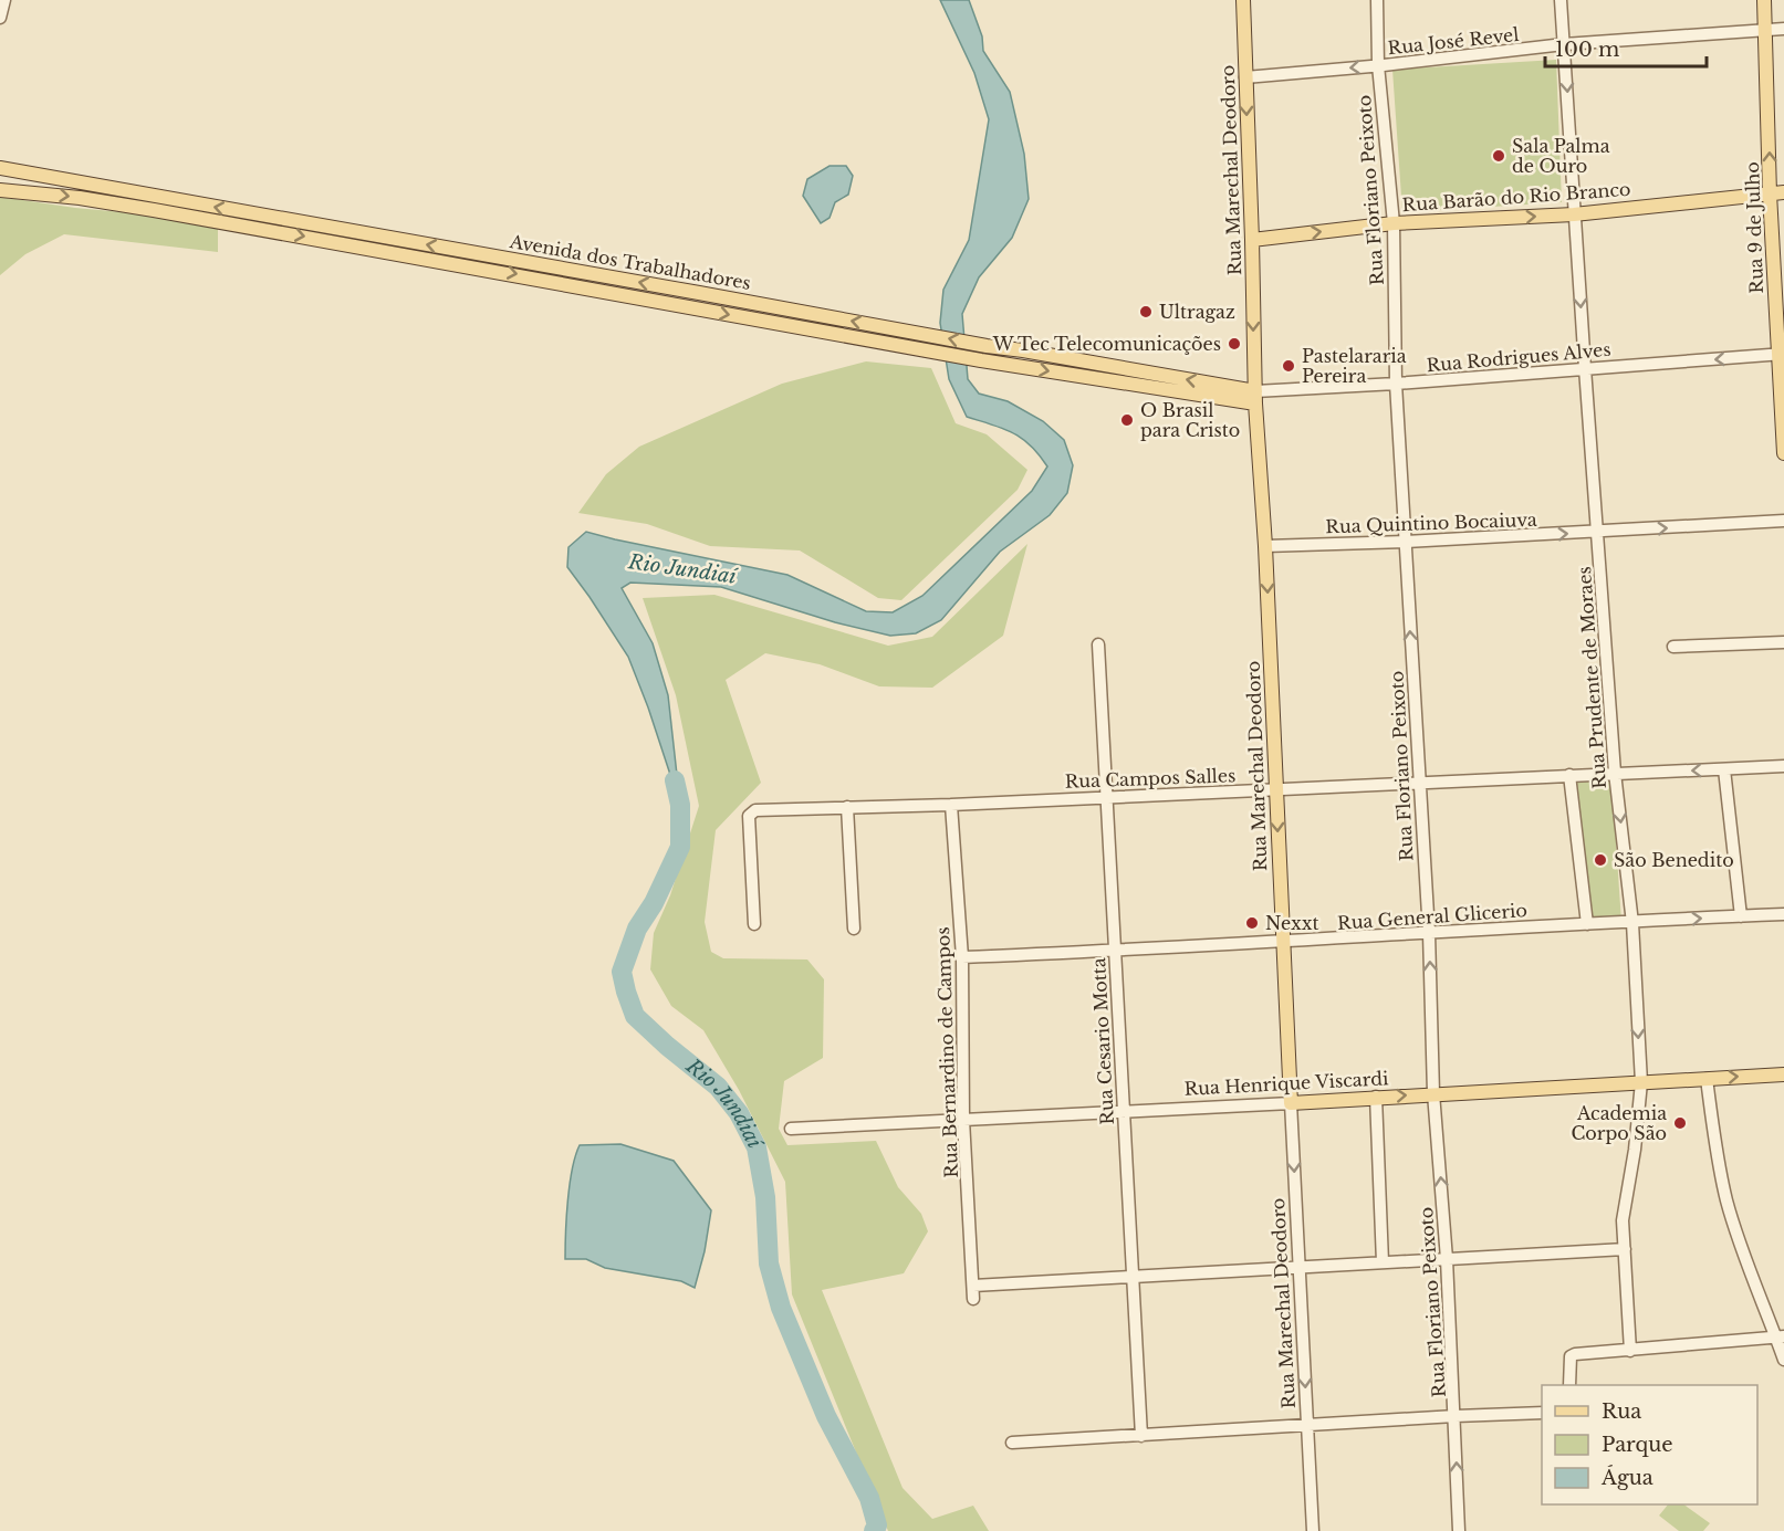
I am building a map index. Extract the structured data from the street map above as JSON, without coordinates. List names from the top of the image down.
{
  "streets": {
    "main road": [
      "Rua Marechal Deodoro",
      "Rua Barão do Rio Branco",
      "Rua 9 de Julho",
      "Avenida dos Trabalhadores",
      "Rua Henrique Viscardi"
    ],
    "street": [
      "Rua José Revel",
      "Rua Floriano Peixoto",
      "Rua Rodrigues Alves",
      "Rua Quintino Bocaiuva",
      "Rua Prudente de Moraes",
      "Rua Campos Salles",
      "Rua General Glicerio",
      "Rua Cesario Motta",
      "Rua Bernardino de Campos"
    ]
  },
  "crossings": [
    ["Rua José Revel", "Rua Marechal Deodoro"],
    ["Rua José Revel", "Rua Floriano Peixoto"],
    ["Rua José Revel", "Rua 9 de Julho"],
    ["Rua José Revel", "Rua Prudente de Moraes"],
    ["Rua Marechal Deodoro", "Rua Barão do Rio Branco"],
    ["Rua Marechal Deodoro", "Avenida dos Trabalhadores"],
    ["Rua Marechal Deodoro", "Rua Rodrigues Alves"],
    ["Rua Marechal Deodoro", "Rua Quintino Bocaiuva"],
    ["Rua Marechal Deodoro", "Rua Campos Salles"],
    ["Rua Marechal Deodoro", "Rua General Glicerio"],
    ["Rua Marechal Deodoro", "Rua Henrique Viscardi"],
    ["Rua Floriano Peixoto", "Rua Barão do Rio Branco"],
    ["Rua Floriano Peixoto", "Rua Rodrigues Alves"],
    ["Rua Floriano Peixoto", "Rua Quintino Bocaiuva"],
    ["Rua Floriano Peixoto", "Rua Campos Salles"],
    ["Rua Floriano Peixoto", "Rua General Glicerio"],
    ["Rua Floriano Peixoto", "Rua Henrique Viscardi"],
    ["Rua Barão do Rio Branco", "Rua 9 de Julho"],
    ["Rua Barão do Rio Branco", "Rua Prudente de Moraes"],
    ["Rua 9 de Julho", "Rua Rodrigues Alves"],
    ["Avenida dos Trabalhadores", "Rua Rodrigues Alves"],
    ["Rua Rodrigues Alves", "Rua Prudente de Moraes"],
    ["Rua Quintino Bocaiuva", "Rua Prudente de Moraes"],
    ["Rua Prudente de Moraes", "Rua Campos Salles"],
    ["Rua Prudente de Moraes", "Rua General Glicerio"],
    ["Rua Prudente de Moraes", "Rua Henrique Viscardi"],
    ["Rua Campos Salles", "Rua Cesario Motta"],
    ["Rua Campos Salles", "Rua Bernardino de Campos"],
    ["Rua General Glicerio", "Rua Cesario Motta"],
    ["Rua General Glicerio", "Rua Bernardino de Campos"],
    ["Rua Cesario Motta", "Rua Bernardino de Campos"],
    ["Rua Cesario Motta", "Rua Henrique Viscardi"],
    ["Rua Bernardino de Campos", "Rua Henrique Viscardi"]
  ],
  "one_way": [
    "Rua Marechal Deodoro",
    "Rua Floriano Peixoto",
    "Rua Barão do Rio Branco",
    "Rua 9 de Julho",
    "Rua Rodrigues Alves",
    "Rua Quintino Bocaiuva",
    "Rua Prudente de Moraes"
  ],
  "water": ["Rio Jundiaí"],
  "places": [
    "Sala Palma de Ouro",
    "Ultragaz",
    "W Tec Telecomunicações",
    "Pastelararia Pereira",
    "O Brasil para Cristo",
    "São Benedito",
    "Nexxt",
    "Academia Corpo São"
  ],
  "legend": ["Rua", "Parque", "Água"],
  "scale_bar": "100 m"
}
